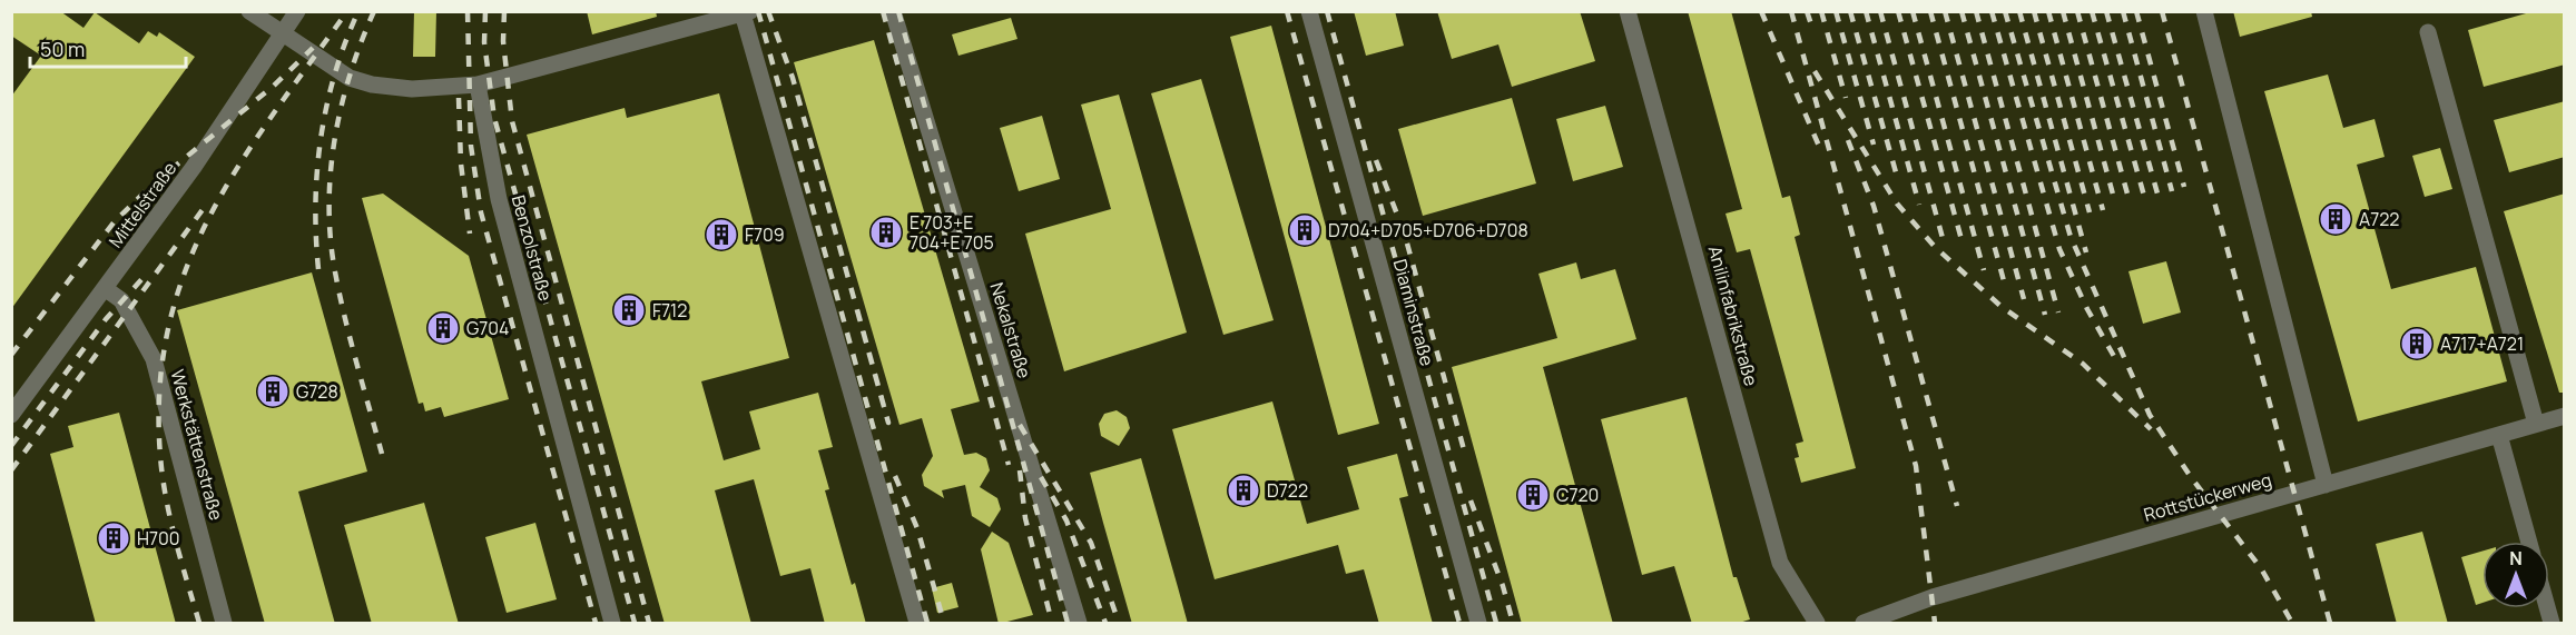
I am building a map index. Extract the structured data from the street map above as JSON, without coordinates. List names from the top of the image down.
{
  "streets": {
    "street": [
      "Mittelstraße",
      "Benzolstraße",
      "Diaminstraße",
      "Anilinfabrikstraße",
      "Nekalstraße",
      "Werkstättenstraße",
      "Rottstückerweg"
    ]
  },
  "crossings": [
    ["Mittelstraße", "Werkstättenstraße"]
  ],
  "places": {
    "building": [
      "A722",
      "D704+D705+D706+D708",
      "E 703+E 704+E 705",
      "F709",
      "F712",
      "G704",
      "A717+A721",
      "G728",
      "D722",
      "C720",
      "H700"
    ]
  },
  "scale_bar": "50 m",
  "north": "top"
}
